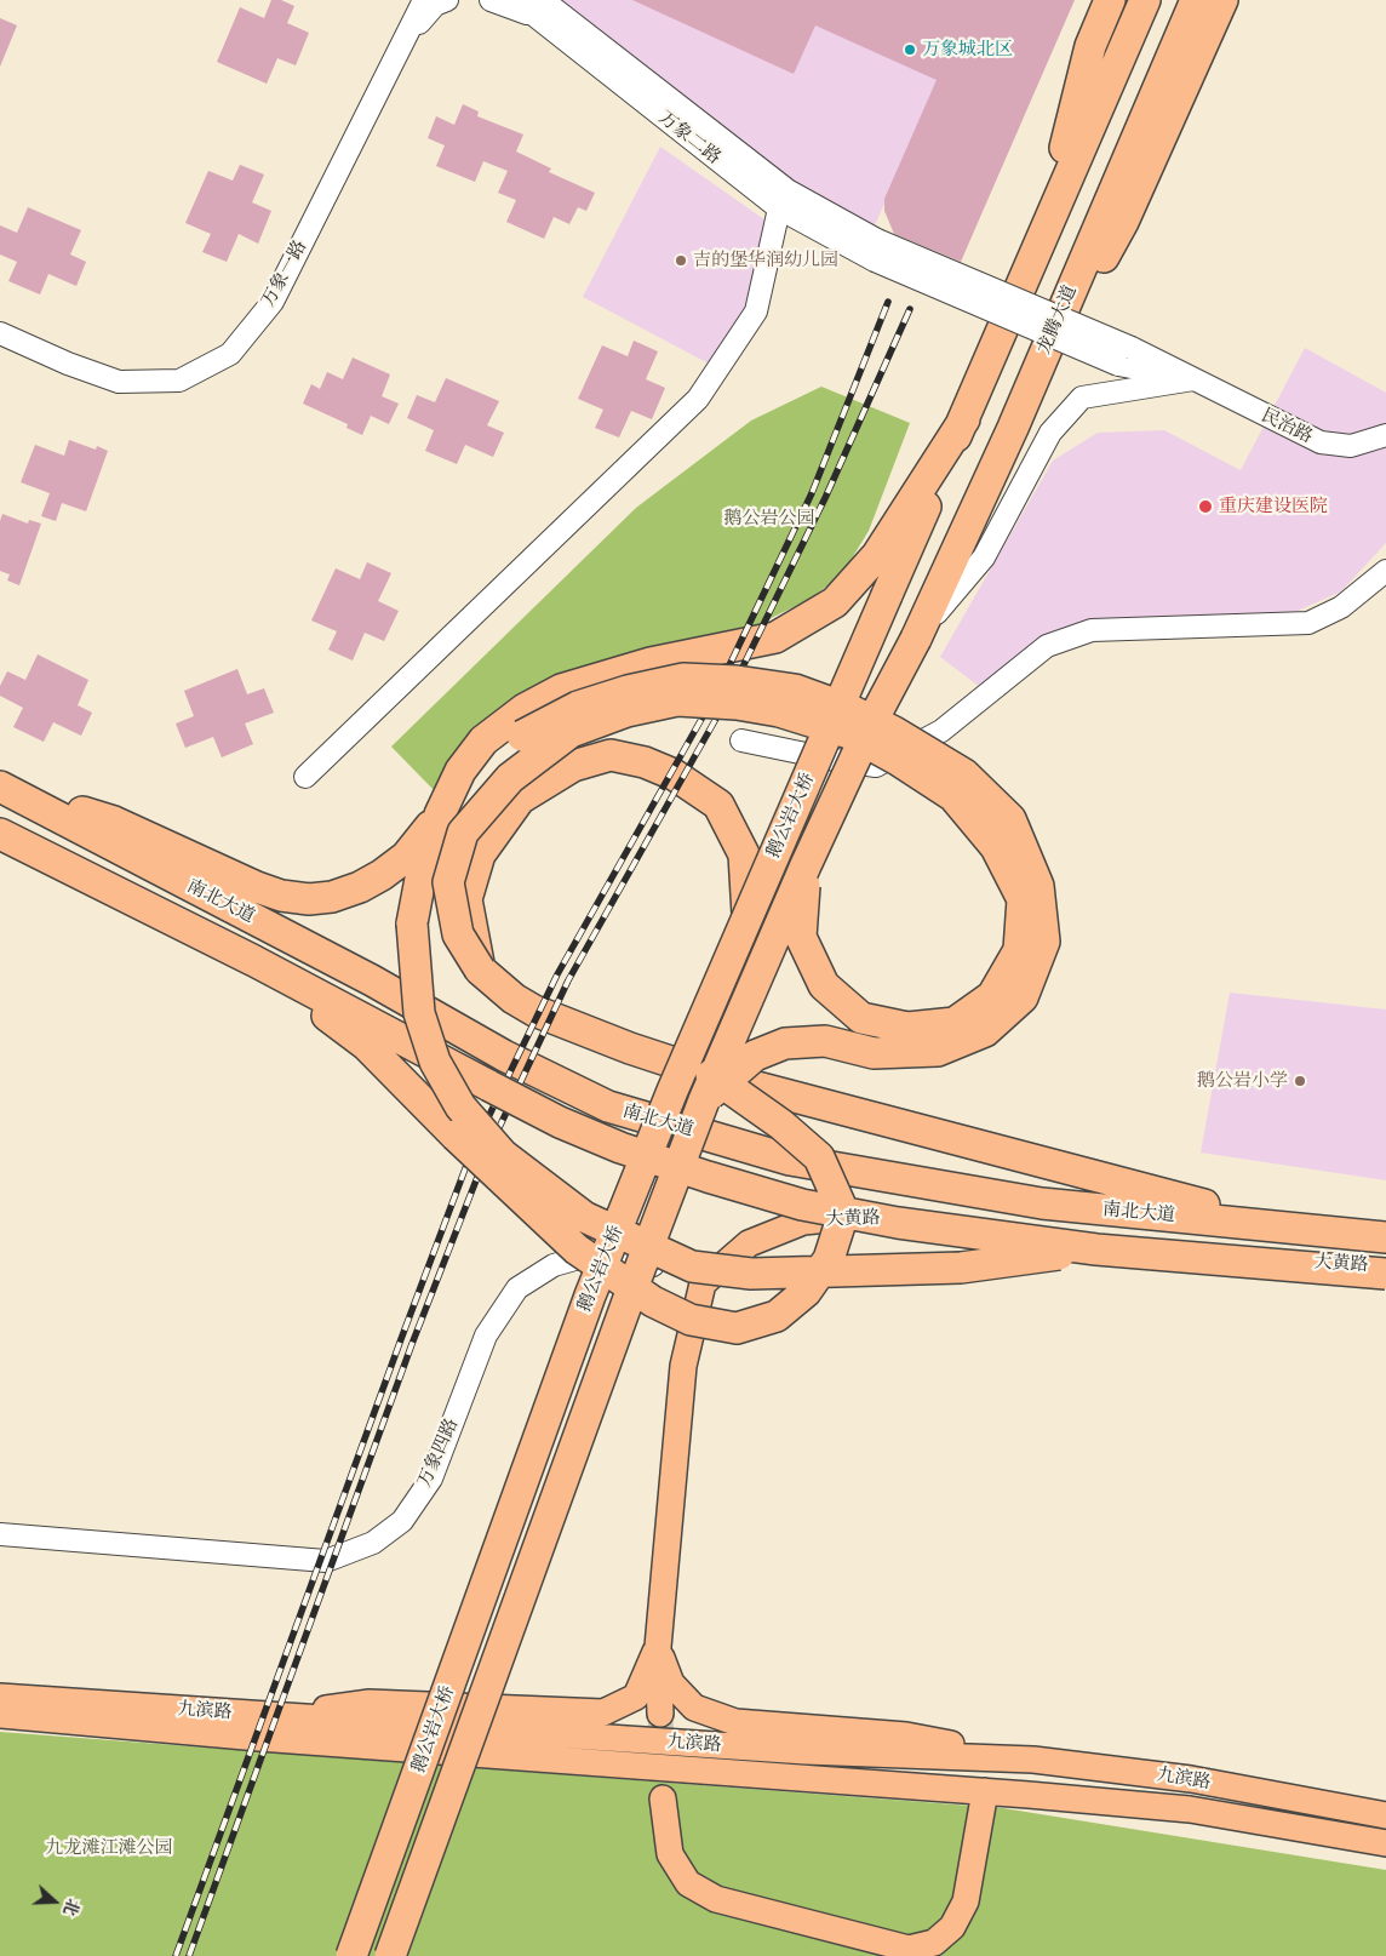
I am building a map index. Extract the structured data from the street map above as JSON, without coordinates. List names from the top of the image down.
{
  "streets": {
    "highway": ["龙腾大道", "鹅公岩大桥", "南北大道"],
    "main road": ["大黄路", "九滨路"],
    "street": [
      "万象二路",
      "万象一路",
      "民治路",
      "万象四路"
    ]
  },
  "crossings": [
    ["龙腾大道", "鹅公岩大桥"],
    ["大黄路", "万象四路"]
  ],
  "parks": ["鹅公岩公园", "九龙滩江滩公园"],
  "places": [
    "万象城北区",
    "吉的堡华润幼儿园",
    "重庆建设医院",
    "鹅公岩小学"
  ],
  "north": "right"
}
